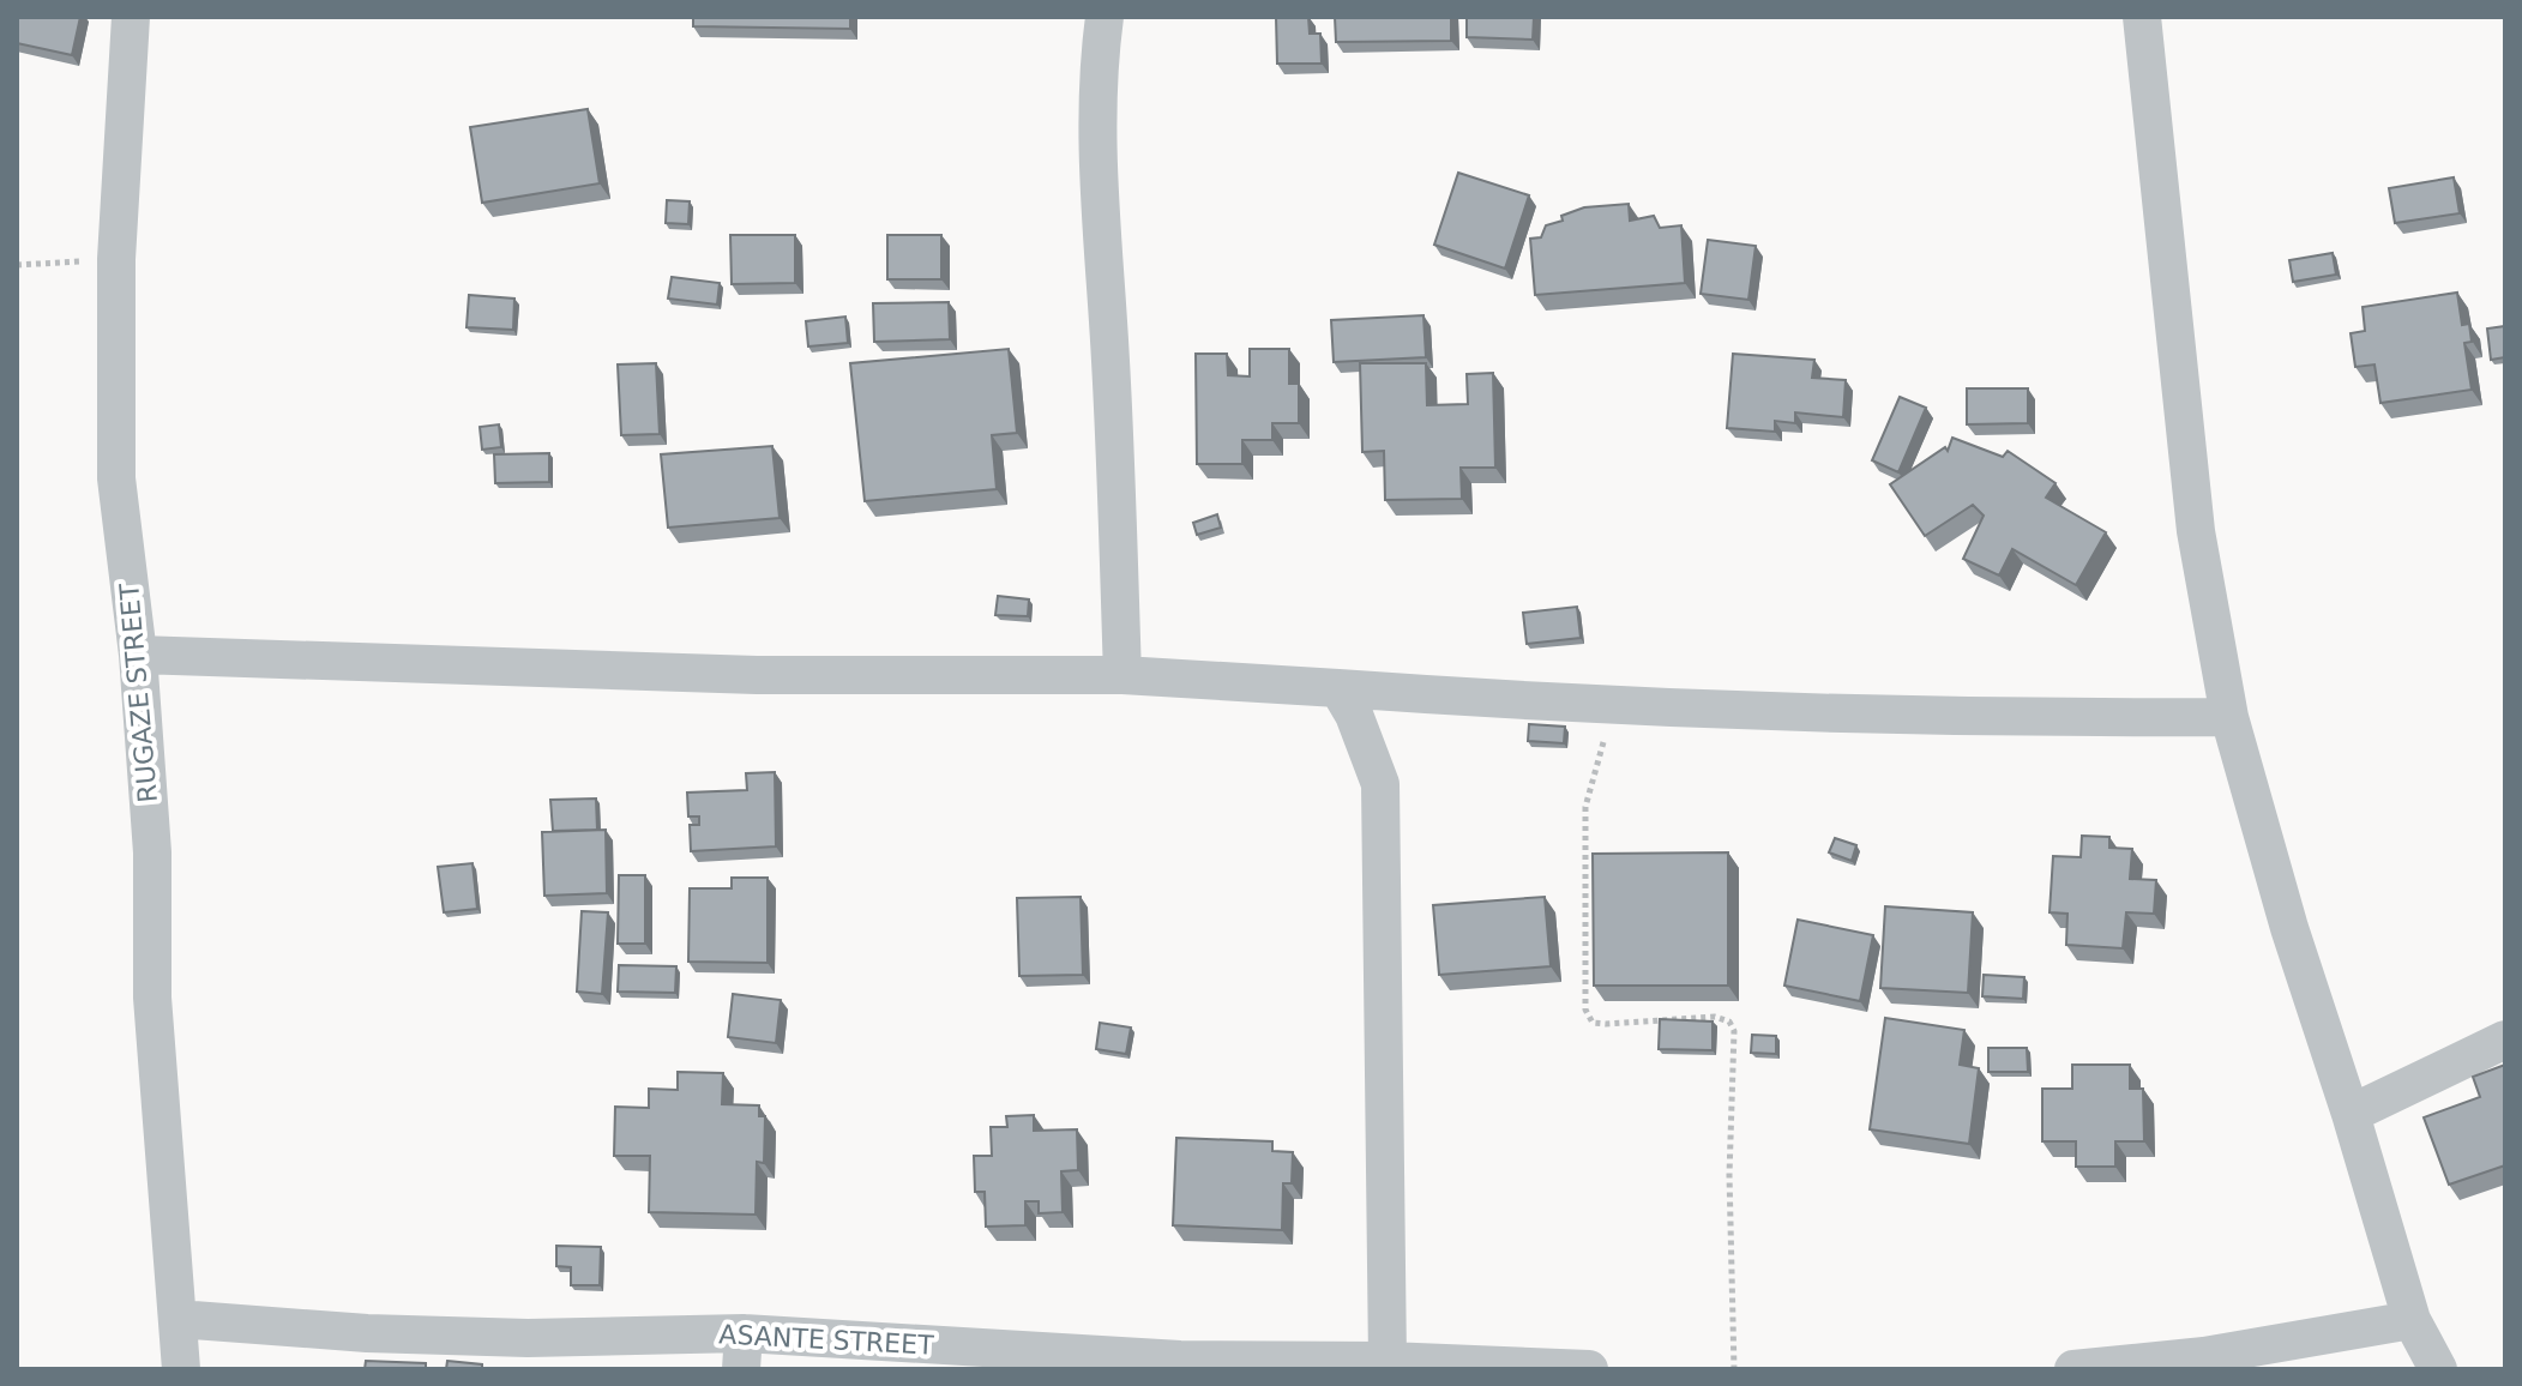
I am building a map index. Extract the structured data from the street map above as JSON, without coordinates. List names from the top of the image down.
{
  "streets": {
    "street": ["RUGAZE STREET", "ASANTE STREET"]
  },
  "crossings": [
    ["RUGAZE STREET", "ASANTE STREET"]
  ]
}
